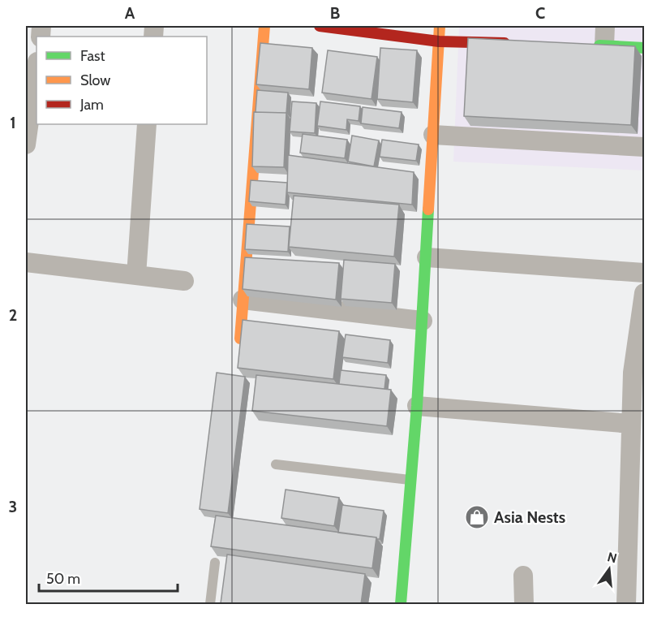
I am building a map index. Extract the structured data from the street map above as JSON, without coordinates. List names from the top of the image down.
{
  "places": {
    "shop": ["Asia Nests"]
  },
  "legend": ["Fast", "Slow", "Jam"],
  "scale_bar": "50 m",
  "north": "top",
  "grid": {
    "columns": ["A", "B", "C"],
    "rows": ["1", "2", "3"]
  }
}
